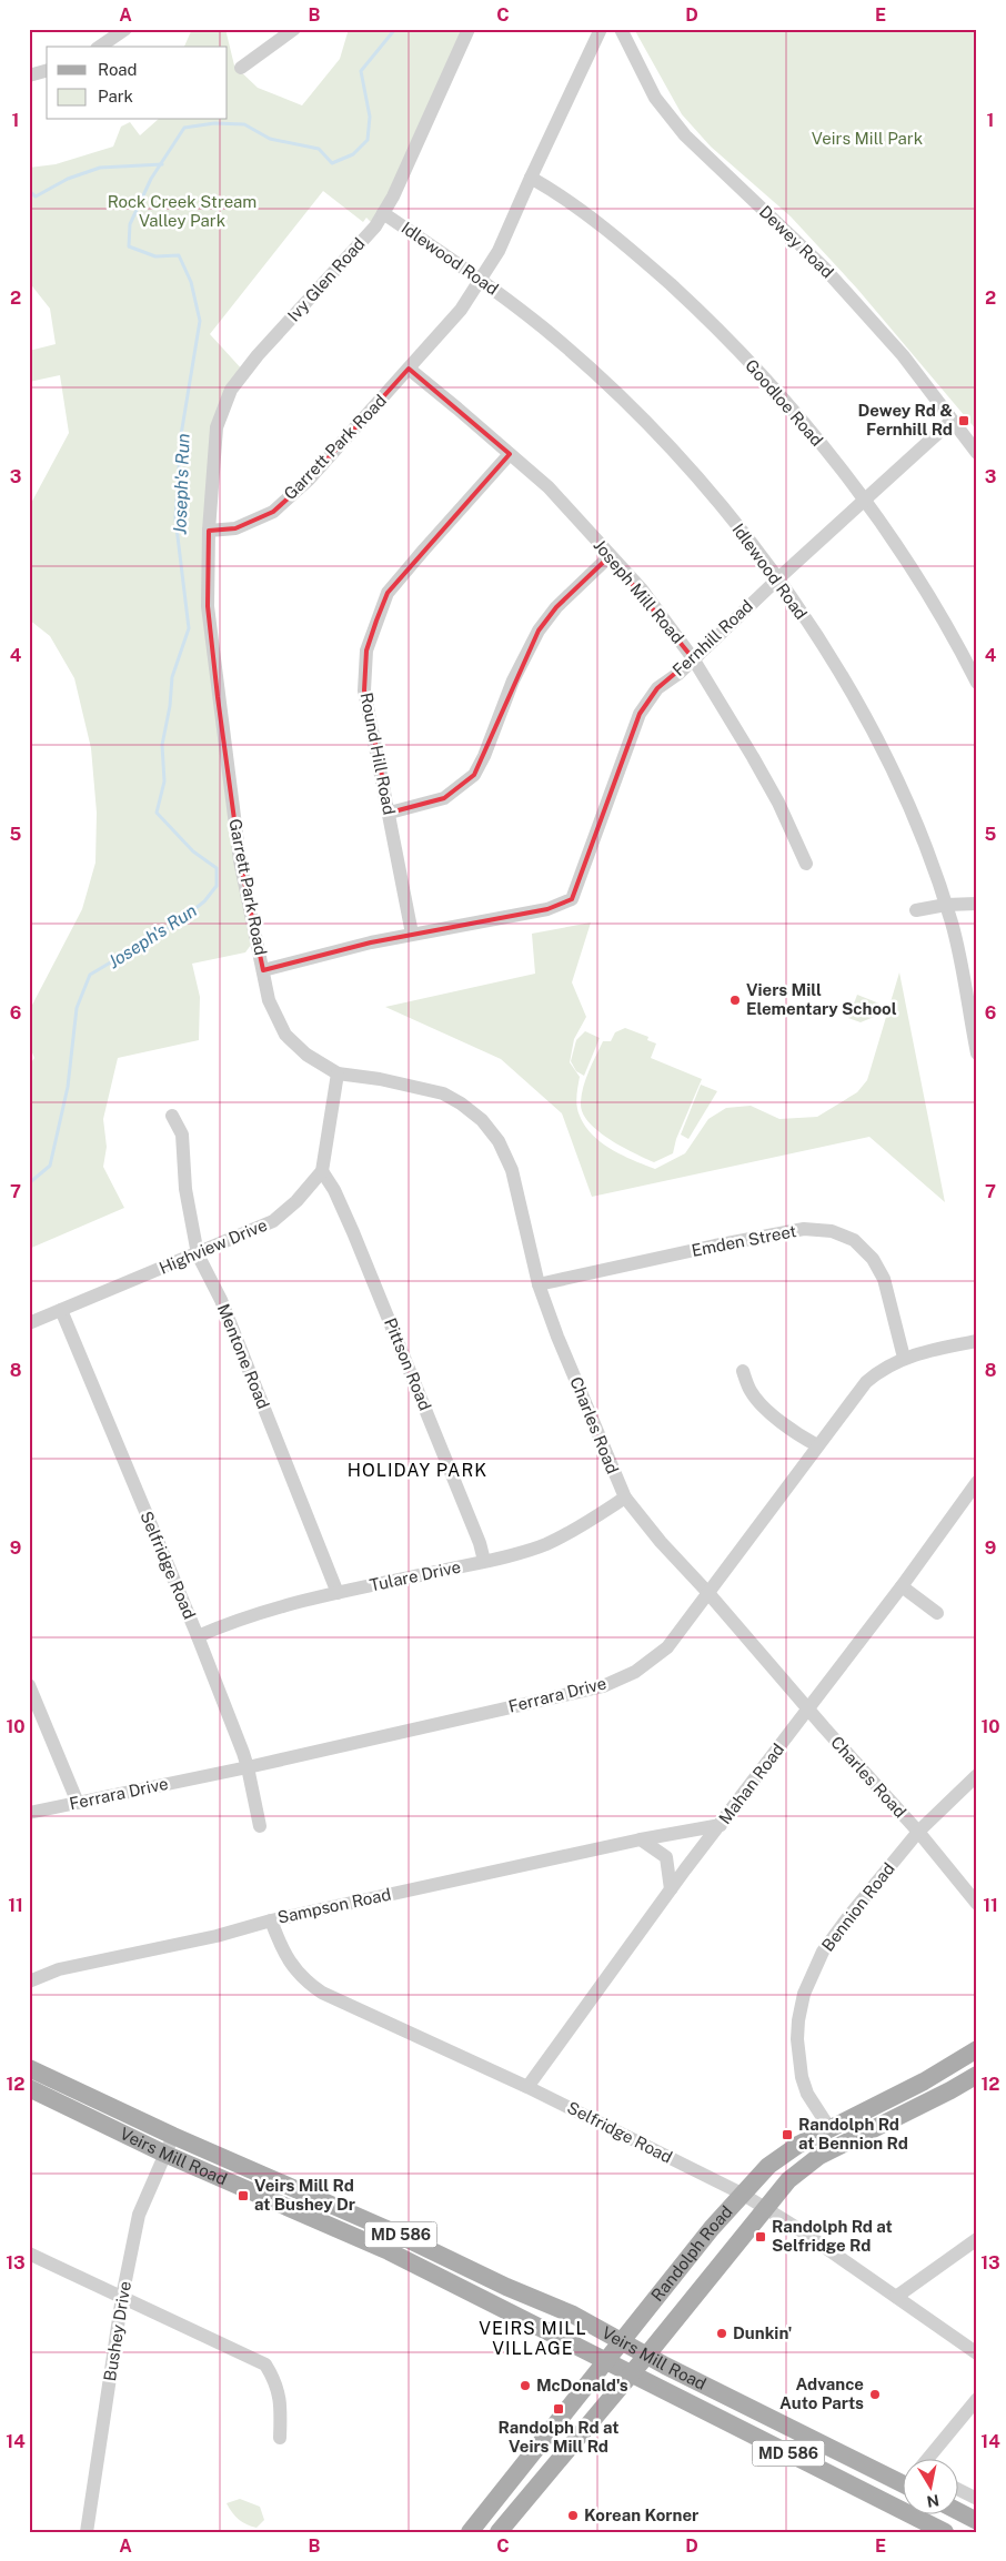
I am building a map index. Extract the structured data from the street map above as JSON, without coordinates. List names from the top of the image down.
{
  "streets": {
    "main road": ["Veirs Mill Road", "MD 586", "Randolph Road"],
    "street": [
      "Dewey Road",
      "Idlewood Road",
      "Ivy Glen Road",
      "Goodloe Road",
      "Garrett Park Road",
      "Joseph Mill Road",
      "Fernhill Road",
      "Round Hill Road",
      "Emden Street",
      "Highview Drive",
      "Mentone Road",
      "Pittson Road",
      "Charles Road",
      "Selfridge Road",
      "Tulare Drive",
      "Ferrara Drive",
      "Mahan Road",
      "Sampson Road",
      "Bennion Road",
      "Bushey Drive"
    ]
  },
  "crossings": [
    ["Dewey Road", "Fernhill Road"],
    ["Idlewood Road", "Ivy Glen Road"],
    ["Idlewood Road", "Garrett Park Road"],
    ["Idlewood Road", "Fernhill Road"],
    ["Ivy Glen Road", "Garrett Park Road"],
    ["Goodloe Road", "Garrett Park Road"],
    ["Goodloe Road", "Fernhill Road"],
    ["Garrett Park Road", "Joseph Mill Road"],
    ["Garrett Park Road", "Fernhill Road"],
    ["Garrett Park Road", "Charles Road"],
    ["Joseph Mill Road", "Fernhill Road"],
    ["Joseph Mill Road", "Round Hill Road"],
    ["Fernhill Road", "Round Hill Road"],
    ["Fernhill Road", "Charles Road"],
    ["Emden Street", "Charles Road"],
    ["Emden Street", "Ferrara Drive"],
    ["Highview Drive", "Mentone Road"],
    ["Highview Drive", "Pittson Road"],
    ["Highview Drive", "Selfridge Road"],
    ["Mentone Road", "Tulare Drive"],
    ["Pittson Road", "Tulare Drive"],
    ["Charles Road", "Tulare Drive"],
    ["Charles Road", "Ferrara Drive"],
    ["Charles Road", "Mahan Road"],
    ["Charles Road", "Bennion Road"],
    ["Selfridge Road", "Tulare Drive"],
    ["Selfridge Road", "Ferrara Drive"],
    ["Selfridge Road", "Mahan Road"],
    ["Selfridge Road", "Sampson Road"],
    ["Selfridge Road", "Randolph Road"],
    ["Mahan Road", "Sampson Road"],
    ["Bennion Road", "Randolph Road"],
    ["Veirs Mill Road", "Randolph Road"],
    ["Veirs Mill Road", "Bushey Drive"]
  ],
  "districts": ["HOLIDAY PARK", "VEIRS MILL VILLAGE"],
  "water": ["Joseph's Run"],
  "parks": ["Veirs Mill Park", "Rock Creek Stream Valley Park"],
  "places": {
    "transit": [
      "Dewey Rd & Fernhill Rd",
      "Randolph Rd at Bennion Rd",
      "Veirs Mill Rd at Bushey Dr",
      "Randolph Rd at Selfridge Rd",
      "Randolph Rd at Veirs Mill Rd"
    ],
    "other": [
      "Viers Mill Elementary School",
      "Dunkin'",
      "McDonald's",
      "Advance Auto Parts",
      "Korean Korner"
    ]
  },
  "legend": ["Road", "Park"],
  "north": "bottom",
  "grid": {
    "columns": [
      "A",
      "B",
      "C",
      "D",
      "E"
    ],
    "rows": [
      "1",
      "2",
      "3",
      "4",
      "5",
      "6",
      "7",
      "8",
      "9",
      "10",
      "11",
      "12",
      "13",
      "14"
    ]
  }
}
